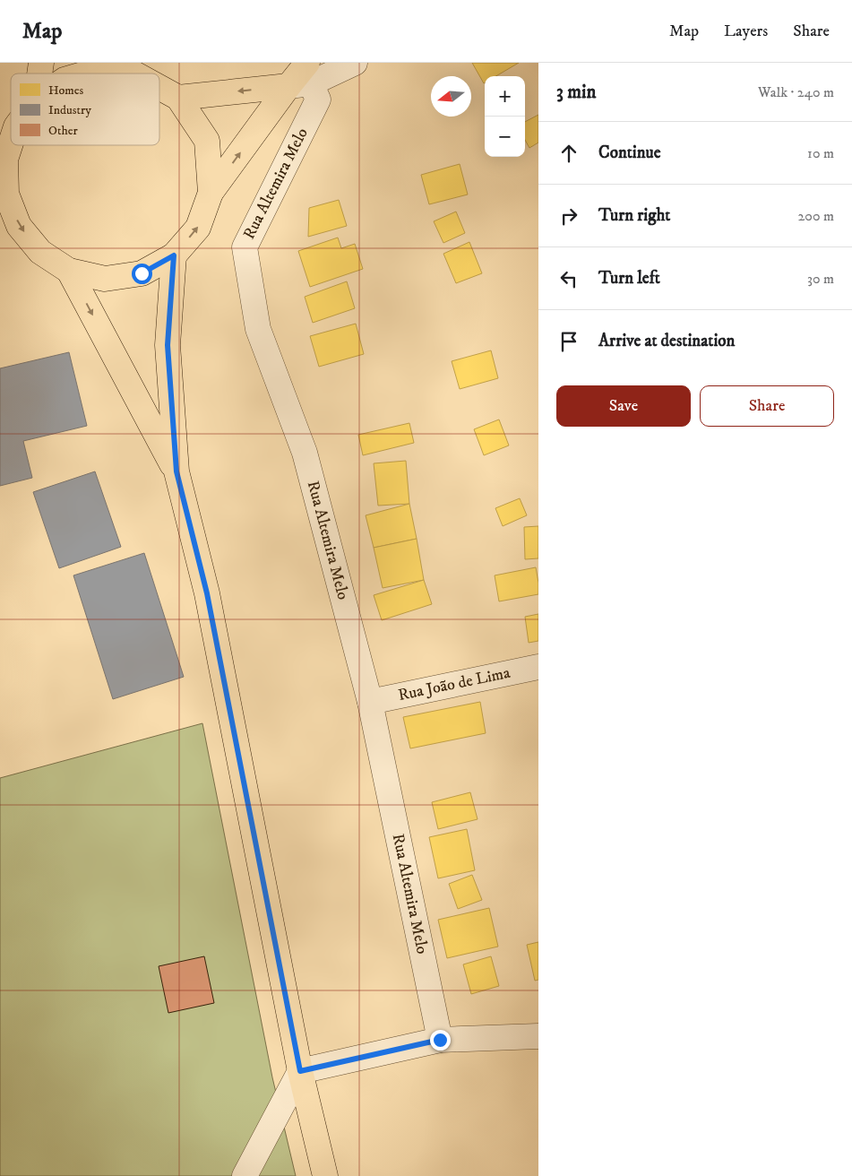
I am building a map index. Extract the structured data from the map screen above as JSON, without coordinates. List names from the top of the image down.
{
  "streets": {
    "street": ["Rua Altemira Melo", "Rua João de Lima"]
  },
  "crossings": [
    ["Rua Altemira Melo", "Rua João de Lima"]
  ],
  "legend": ["Homes", "Industry", "Other"],
  "north": "left",
  "page": {
    "header": "Map",
    "nav": ["Map", "Layers", "Share"],
    "heading": ["3 min", "Walk · 240 m"],
    "map_buttons": ["+", "−"],
    "list": [
      ["Continue", "10 m"],
      ["Turn right", "200 m"],
      ["Turn left", "30 m"],
      "Arrive at destination"
    ],
    "buttons": ["Save", "Share"]
  }
}
